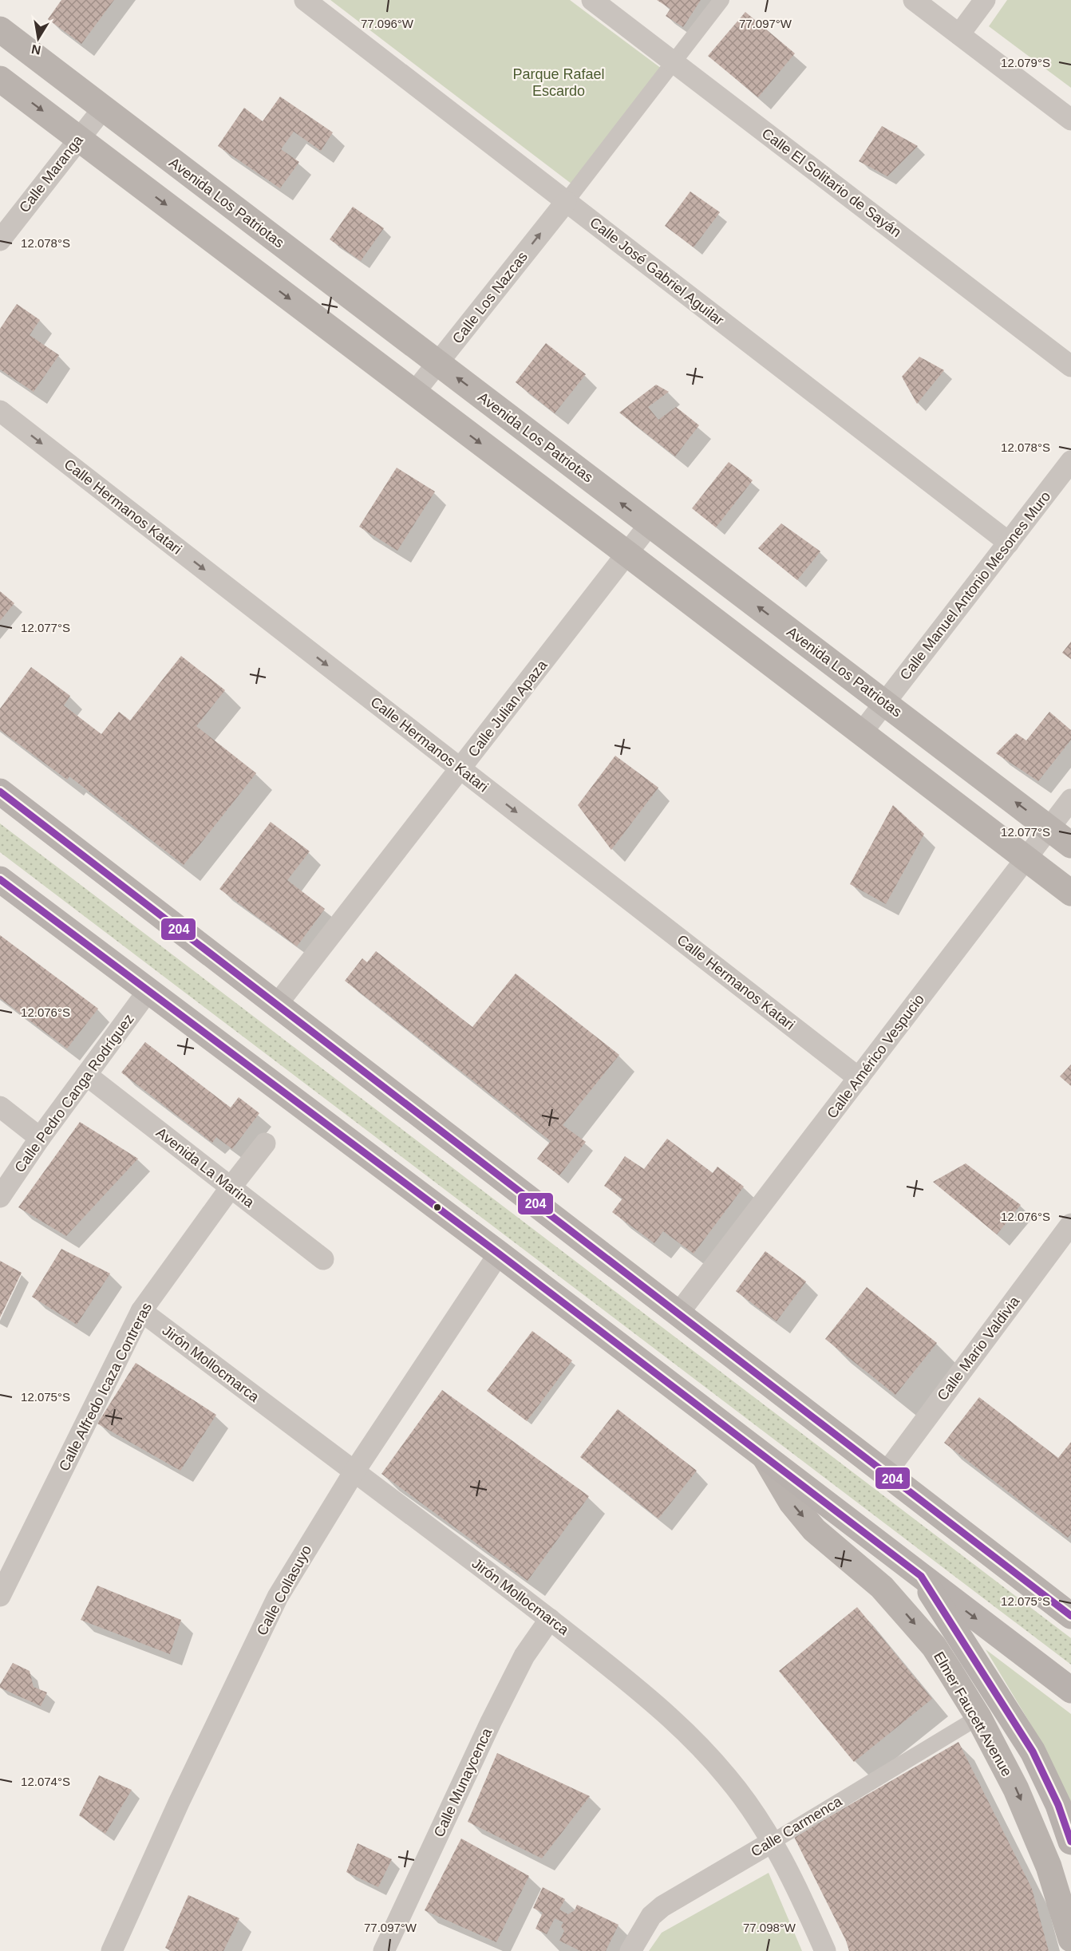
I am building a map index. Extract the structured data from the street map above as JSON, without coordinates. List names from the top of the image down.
{
  "streets": {
    "main road": ["Avenida Los Patriotas", "Elmer Faucett Avenue"],
    "street": [
      "Calle Maranga",
      "Calle El Solitario de Sayán",
      "Calle José Gabriel Aguilar",
      "Calle Los Nazcas",
      "Calle Hermanos Katari",
      "Calle Manuel Antonio Mesones Muro",
      "Calle Julian Apaza",
      "Calle Américo Vespucio",
      "Calle Pedro Canga Rodríguez",
      "Avenida La Marina",
      "Calle Mario Valdivia",
      "Jirón Mollocmarca",
      "Calle Alfredo Icaza Contreras",
      "Calle Collasuyo",
      "Calle Munaycenca",
      "Calle Carmenca"
    ]
  },
  "crossings": [
    ["Calle Maranga", "Avenida Los Patriotas"],
    ["Avenida Los Patriotas", "Calle Los Nazcas"],
    ["Avenida Los Patriotas", "Calle Manuel Antonio Mesones Muro"],
    ["Avenida Los Patriotas", "Calle Julian Apaza"],
    ["Avenida Los Patriotas", "Calle Américo Vespucio"],
    ["Calle José Gabriel Aguilar", "Calle Los Nazcas"],
    ["Calle José Gabriel Aguilar", "Calle Manuel Antonio Mesones Muro"],
    ["Calle Hermanos Katari", "Calle Julian Apaza"],
    ["Calle Hermanos Katari", "Calle Américo Vespucio"],
    ["Calle Pedro Canga Rodríguez", "Avenida La Marina"],
    ["Avenida La Marina", "Calle Alfredo Icaza Contreras"],
    ["Jirón Mollocmarca", "Calle Alfredo Icaza Contreras"],
    ["Jirón Mollocmarca", "Calle Collasuyo"],
    ["Jirón Mollocmarca", "Calle Munaycenca"],
    ["Jirón Mollocmarca", "Calle Carmenca"],
    ["Elmer Faucett Avenue", "Calle Carmenca"]
  ],
  "one_way": ["Calle Los Nazcas", "Calle Hermanos Katari"],
  "parks": ["Parque Rafael Escardo"],
  "lines": ["transit line 204"],
  "north": "bottom",
  "coordinates": [
    "77.096°W",
    "77.097°W",
    "12.079°S",
    "12.078°S",
    "12.077°S",
    "12.076°S",
    "12.075°S",
    "12.074°S",
    "77.098°W"
  ]
}
